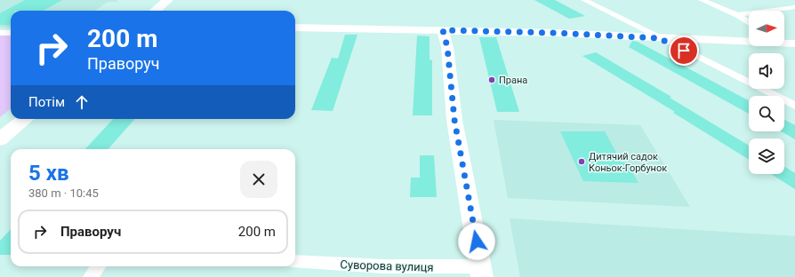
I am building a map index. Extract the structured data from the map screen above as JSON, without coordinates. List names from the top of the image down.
{
  "streets": {
    "street": ["Суворова вулиця"]
  },
  "places": ["Прана", "Дитячий садок Коньок-Горбунок"],
  "north": "right",
  "page": {
    "turn": ["200 m", "Праворуч"],
    "then": "Потім",
    "heading": ["5 хв", "380 m · 10:45"],
    "list": [
      {
        "name": "Праворуч",
        "value": "200 m"
      }
    ]
  }
}
